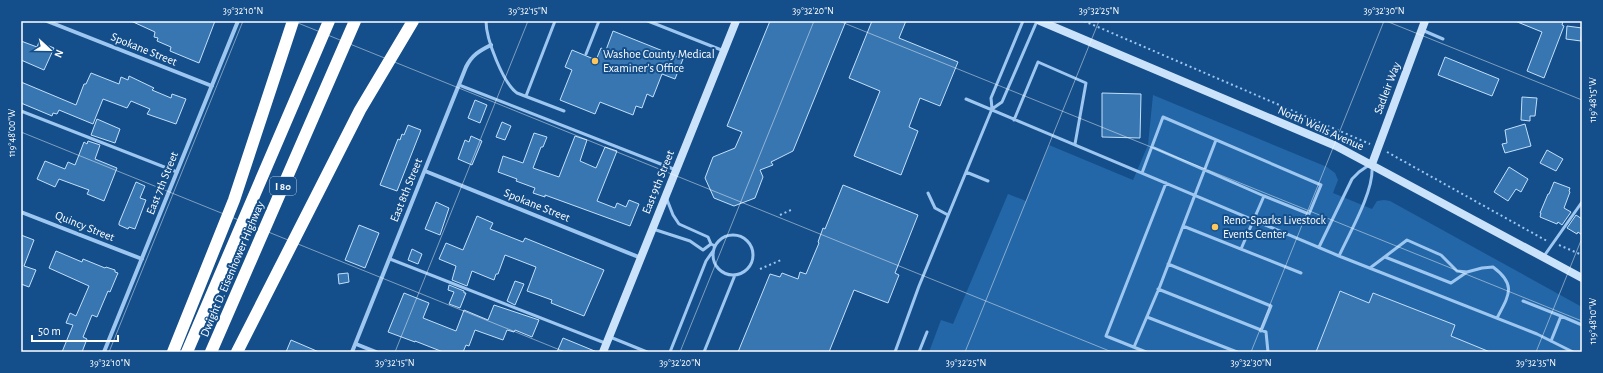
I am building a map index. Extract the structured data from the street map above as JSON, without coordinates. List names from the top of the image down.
{
  "streets": {
    "highway": ["I 80", "Dwight D. Eisenhower Highway"],
    "main road": ["Sadleir Way", "North Wells Avenue", "East 9th Street"],
    "street": [
      "Spokane Street",
      "East 7th Street",
      "East 8th Street",
      "Quincy Street"
    ]
  },
  "crossings": [
    ["Spokane Street", "East 9th Street"],
    ["Spokane Street", "East 7th Street"],
    ["Spokane Street", "East 8th Street"],
    ["Sadleir Way", "North Wells Avenue"],
    ["East 7th Street", "Quincy Street"]
  ],
  "places": ["Washoe County Medical Examiner’s Office", "Reno-Sparks Livestock Events Center"],
  "scale_bar": "50 m",
  "north": "right",
  "coordinates": [
    "39°32'10\"N",
    "39°32'15\"N",
    "39°32'20\"N",
    "39°32'25\"N",
    "39°32'30\"N",
    "119°48'15\"W",
    "119°48'00\"W",
    "119°48'10\"W",
    "39°32'35\"N"
  ]
}
